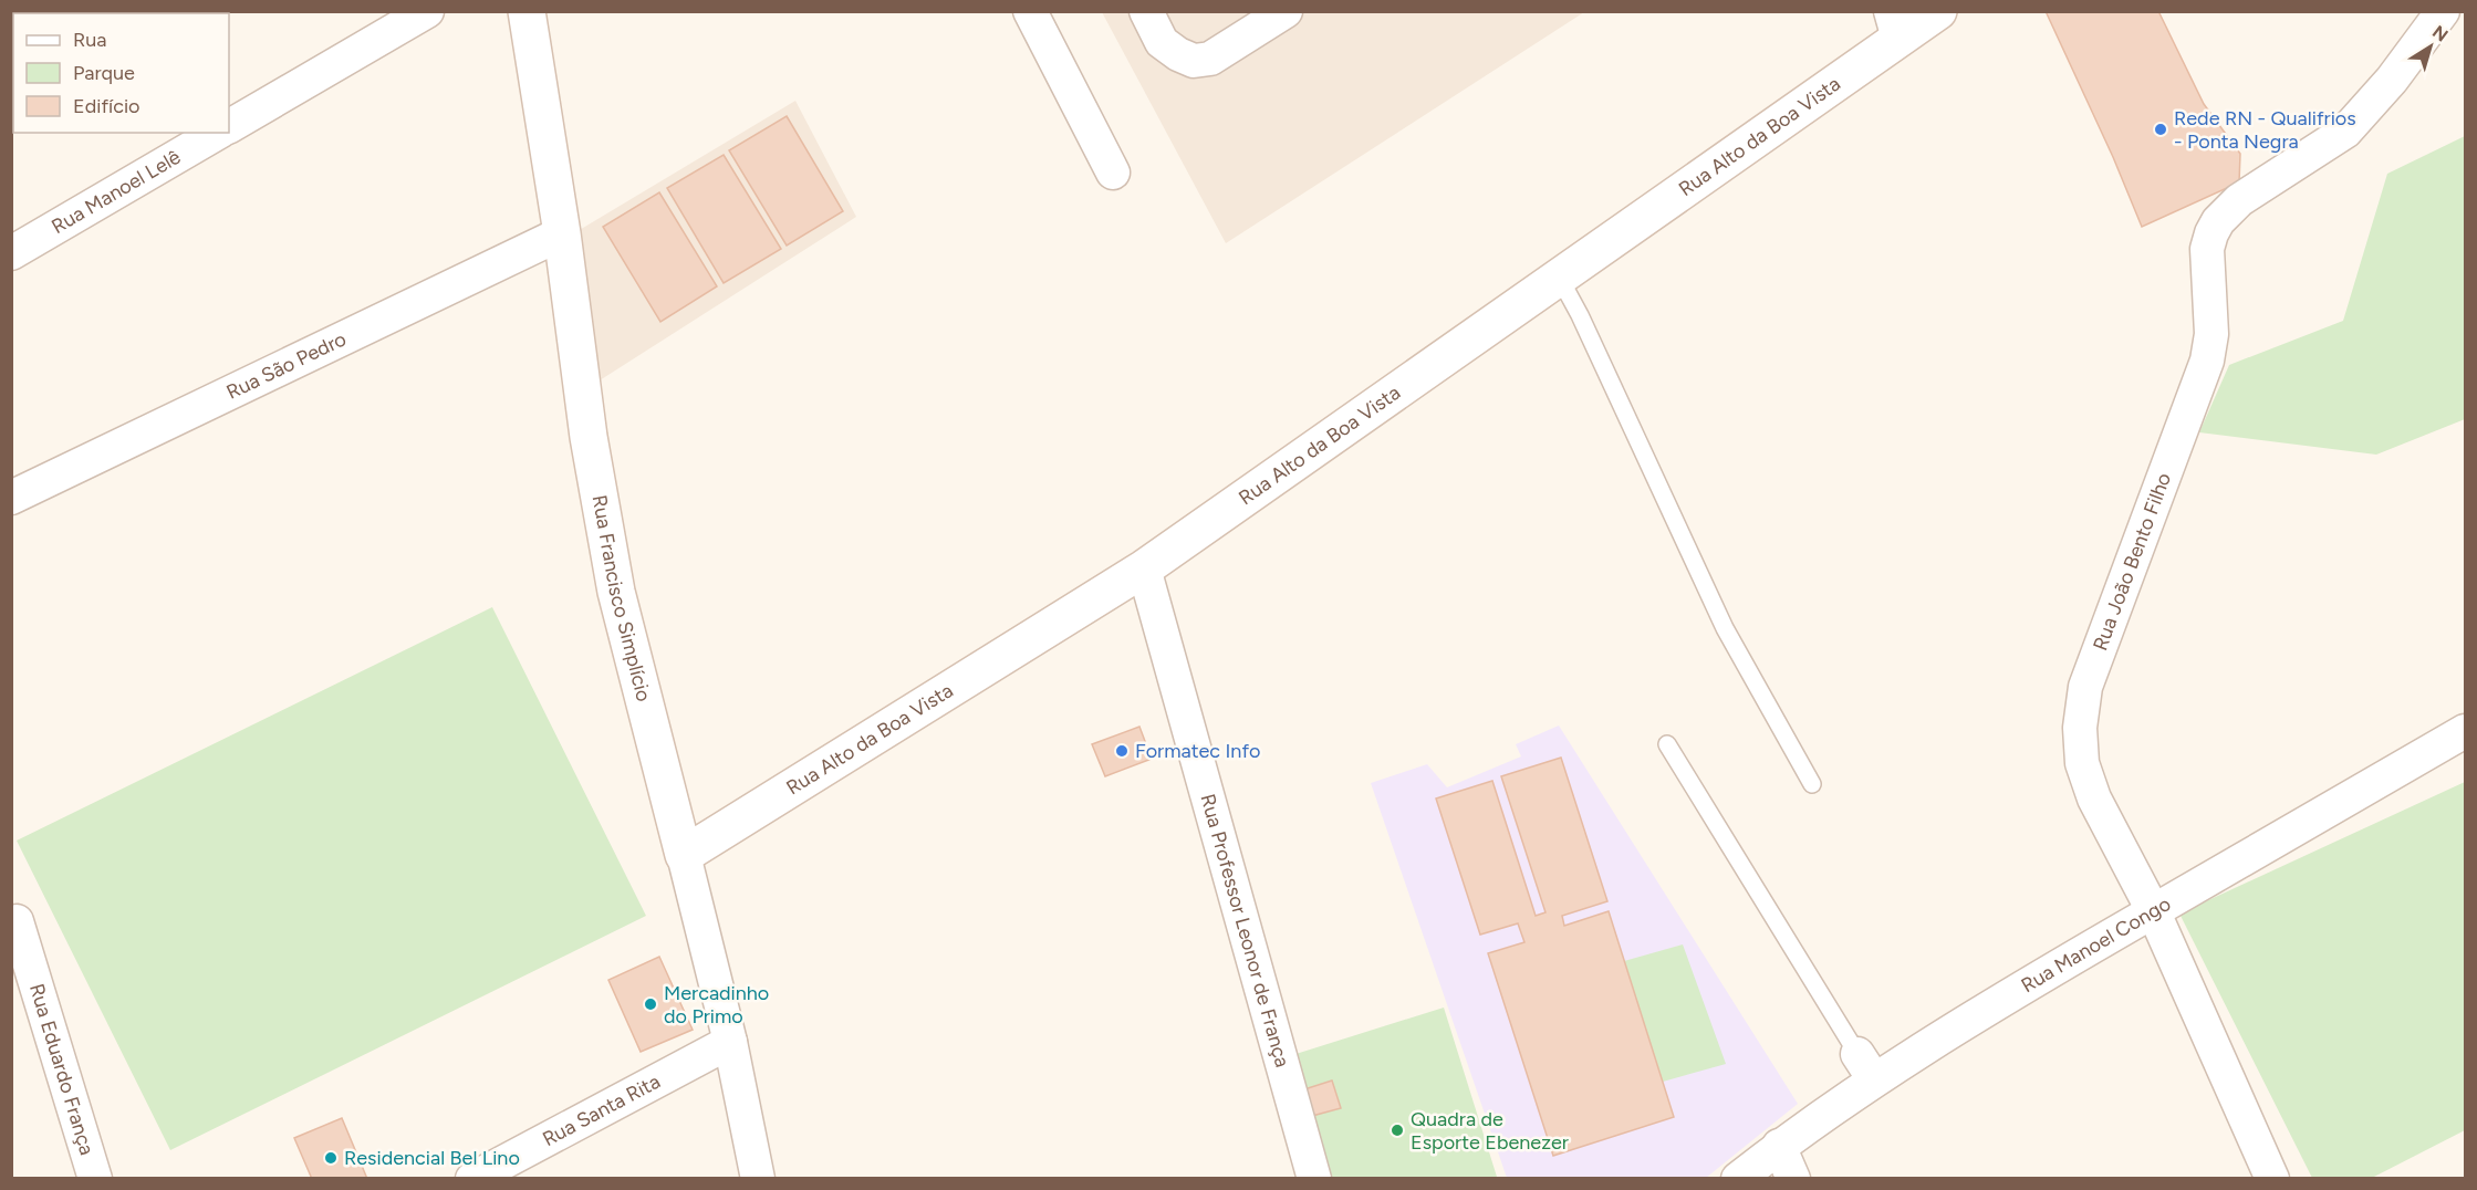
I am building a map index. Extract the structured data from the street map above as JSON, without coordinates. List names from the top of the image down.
{
  "streets": {
    "street": [
      "Rua Alto da Boa Vista",
      "Rua Manoel Lelê",
      "Rua São Pedro",
      "Rua João Bento Filho",
      "Rua Francisco Simplício",
      "Rua Professor Leonor de França",
      "Rua Manoel Congo",
      "Rua Eduardo França",
      "Rua Santa Rita"
    ]
  },
  "crossings": [
    ["Rua Alto da Boa Vista", "Rua Francisco Simplício"],
    ["Rua Alto da Boa Vista", "Rua Professor Leonor de França"],
    ["Rua São Pedro", "Rua Francisco Simplício"],
    ["Rua João Bento Filho", "Rua Manoel Congo"],
    ["Rua Francisco Simplício", "Rua Santa Rita"]
  ],
  "places": [
    "Rede RN - Qualifrios - Ponta Negra",
    "Formatec Info",
    "Mercadinho do Primo",
    "Quadra de Esporte Ebenezer",
    "Residencial Bel Lino"
  ],
  "legend": ["Rua", "Parque", "Edifício"],
  "north": "top right"
}
